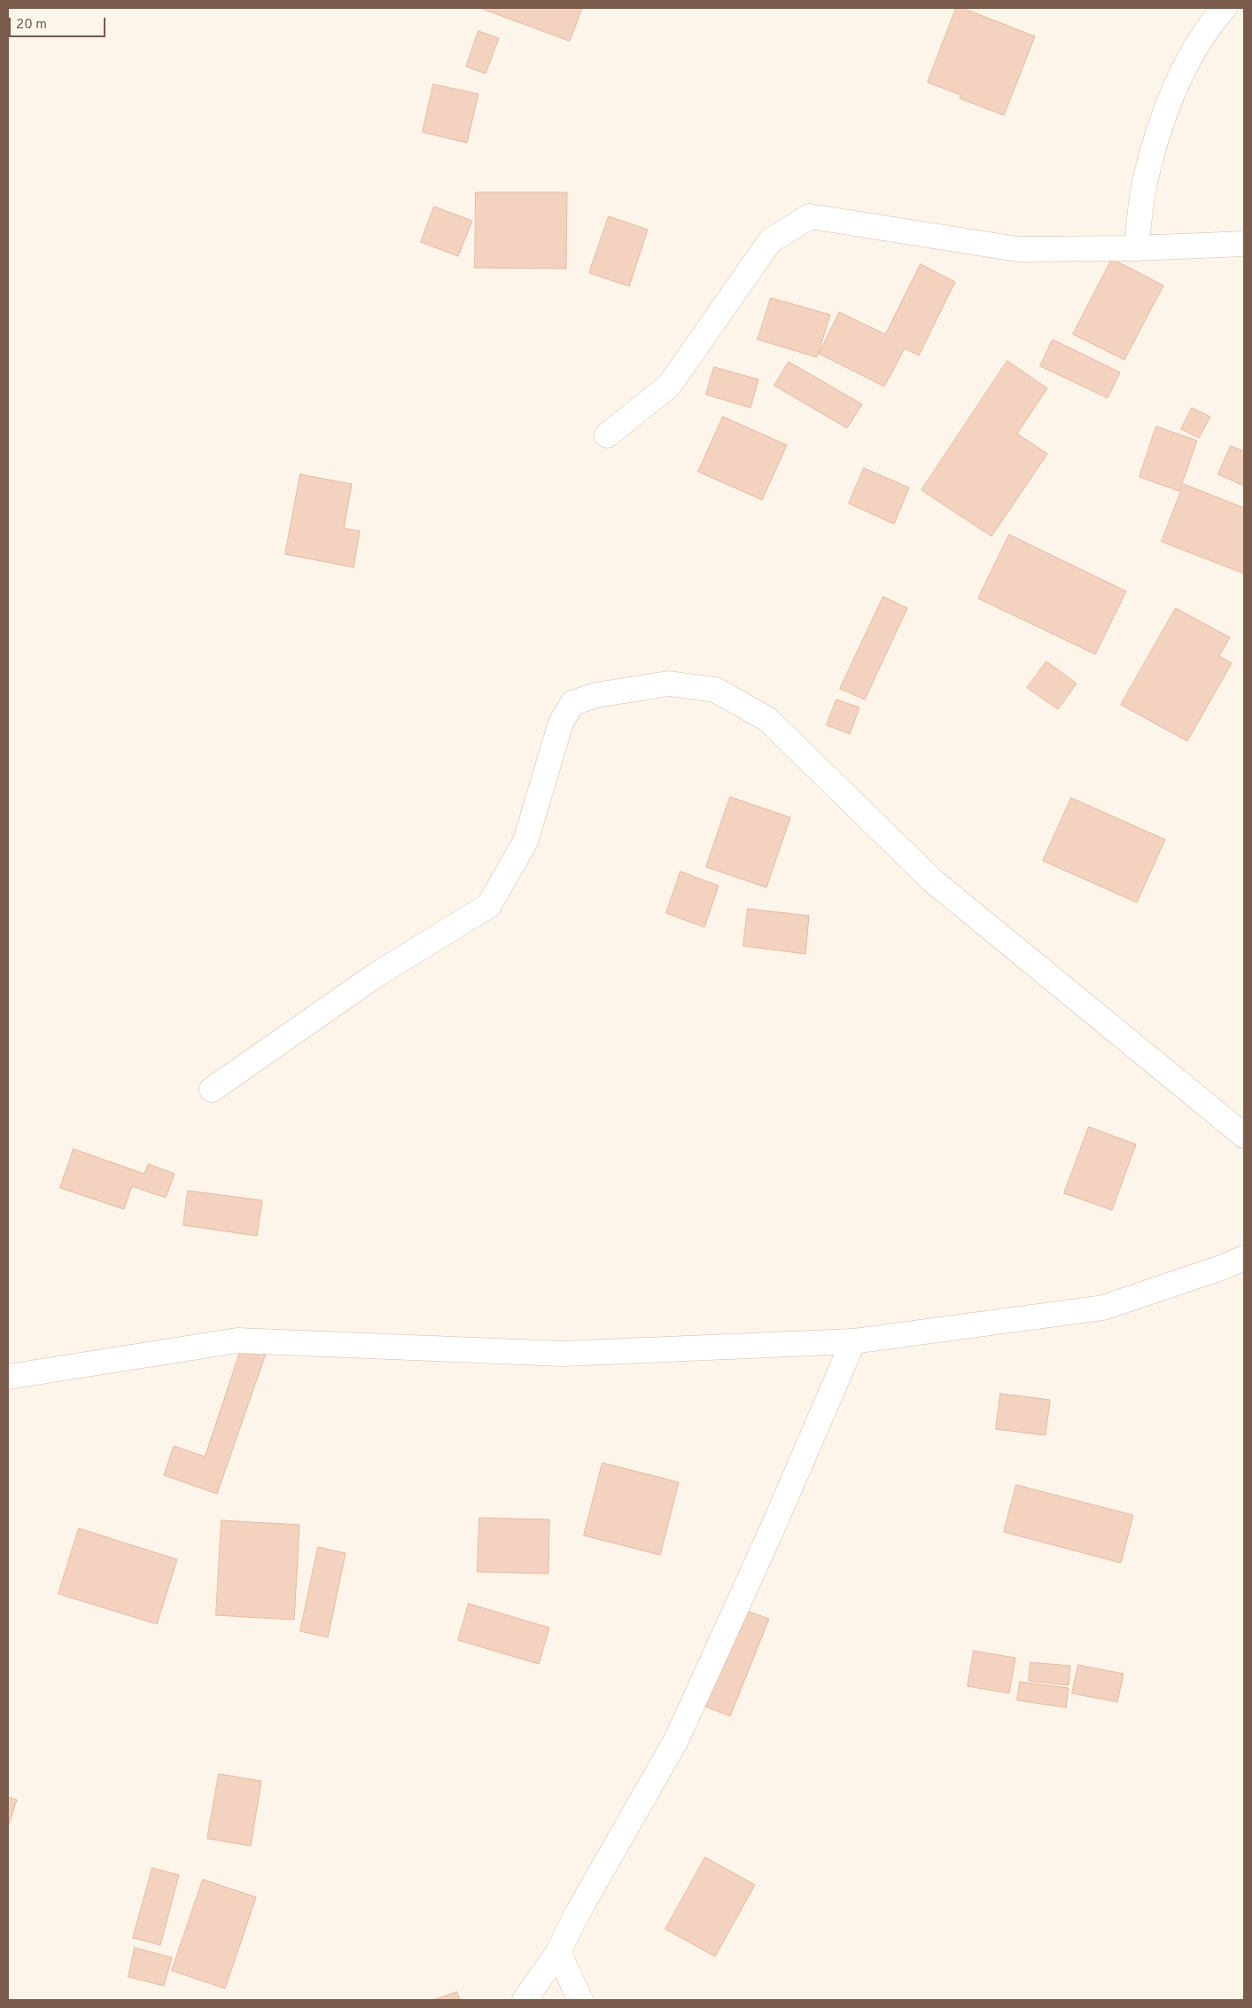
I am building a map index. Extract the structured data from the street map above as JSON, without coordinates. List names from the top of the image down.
{
  "scale_bar": "20 m"
}
